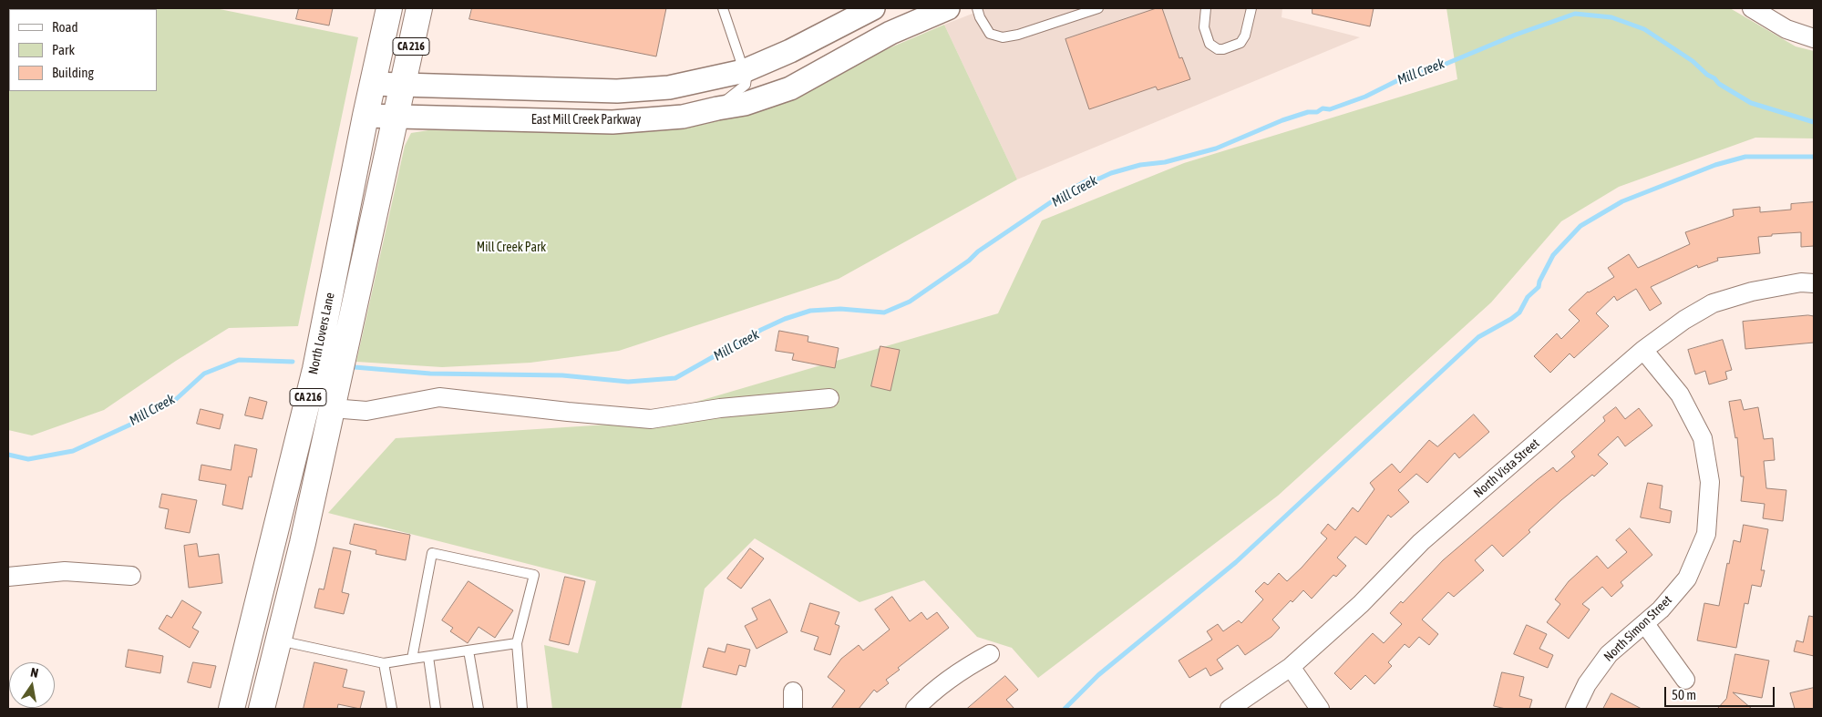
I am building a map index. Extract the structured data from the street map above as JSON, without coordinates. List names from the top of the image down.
{
  "streets": {
    "main road": ["CA 216", "North Lovers Lane"],
    "street": ["East Mill Creek Parkway", "North Vista Street", "North Simon Street"]
  },
  "crossings": [
    ["East Mill Creek Parkway", "North Lovers Lane"],
    ["North Vista Street", "North Simon Street"]
  ],
  "water": ["Mill Creek"],
  "parks": ["Mill Creek Park"],
  "legend": ["Road", "Park", "Building"],
  "scale_bar": "50 m",
  "north": "top"
}
